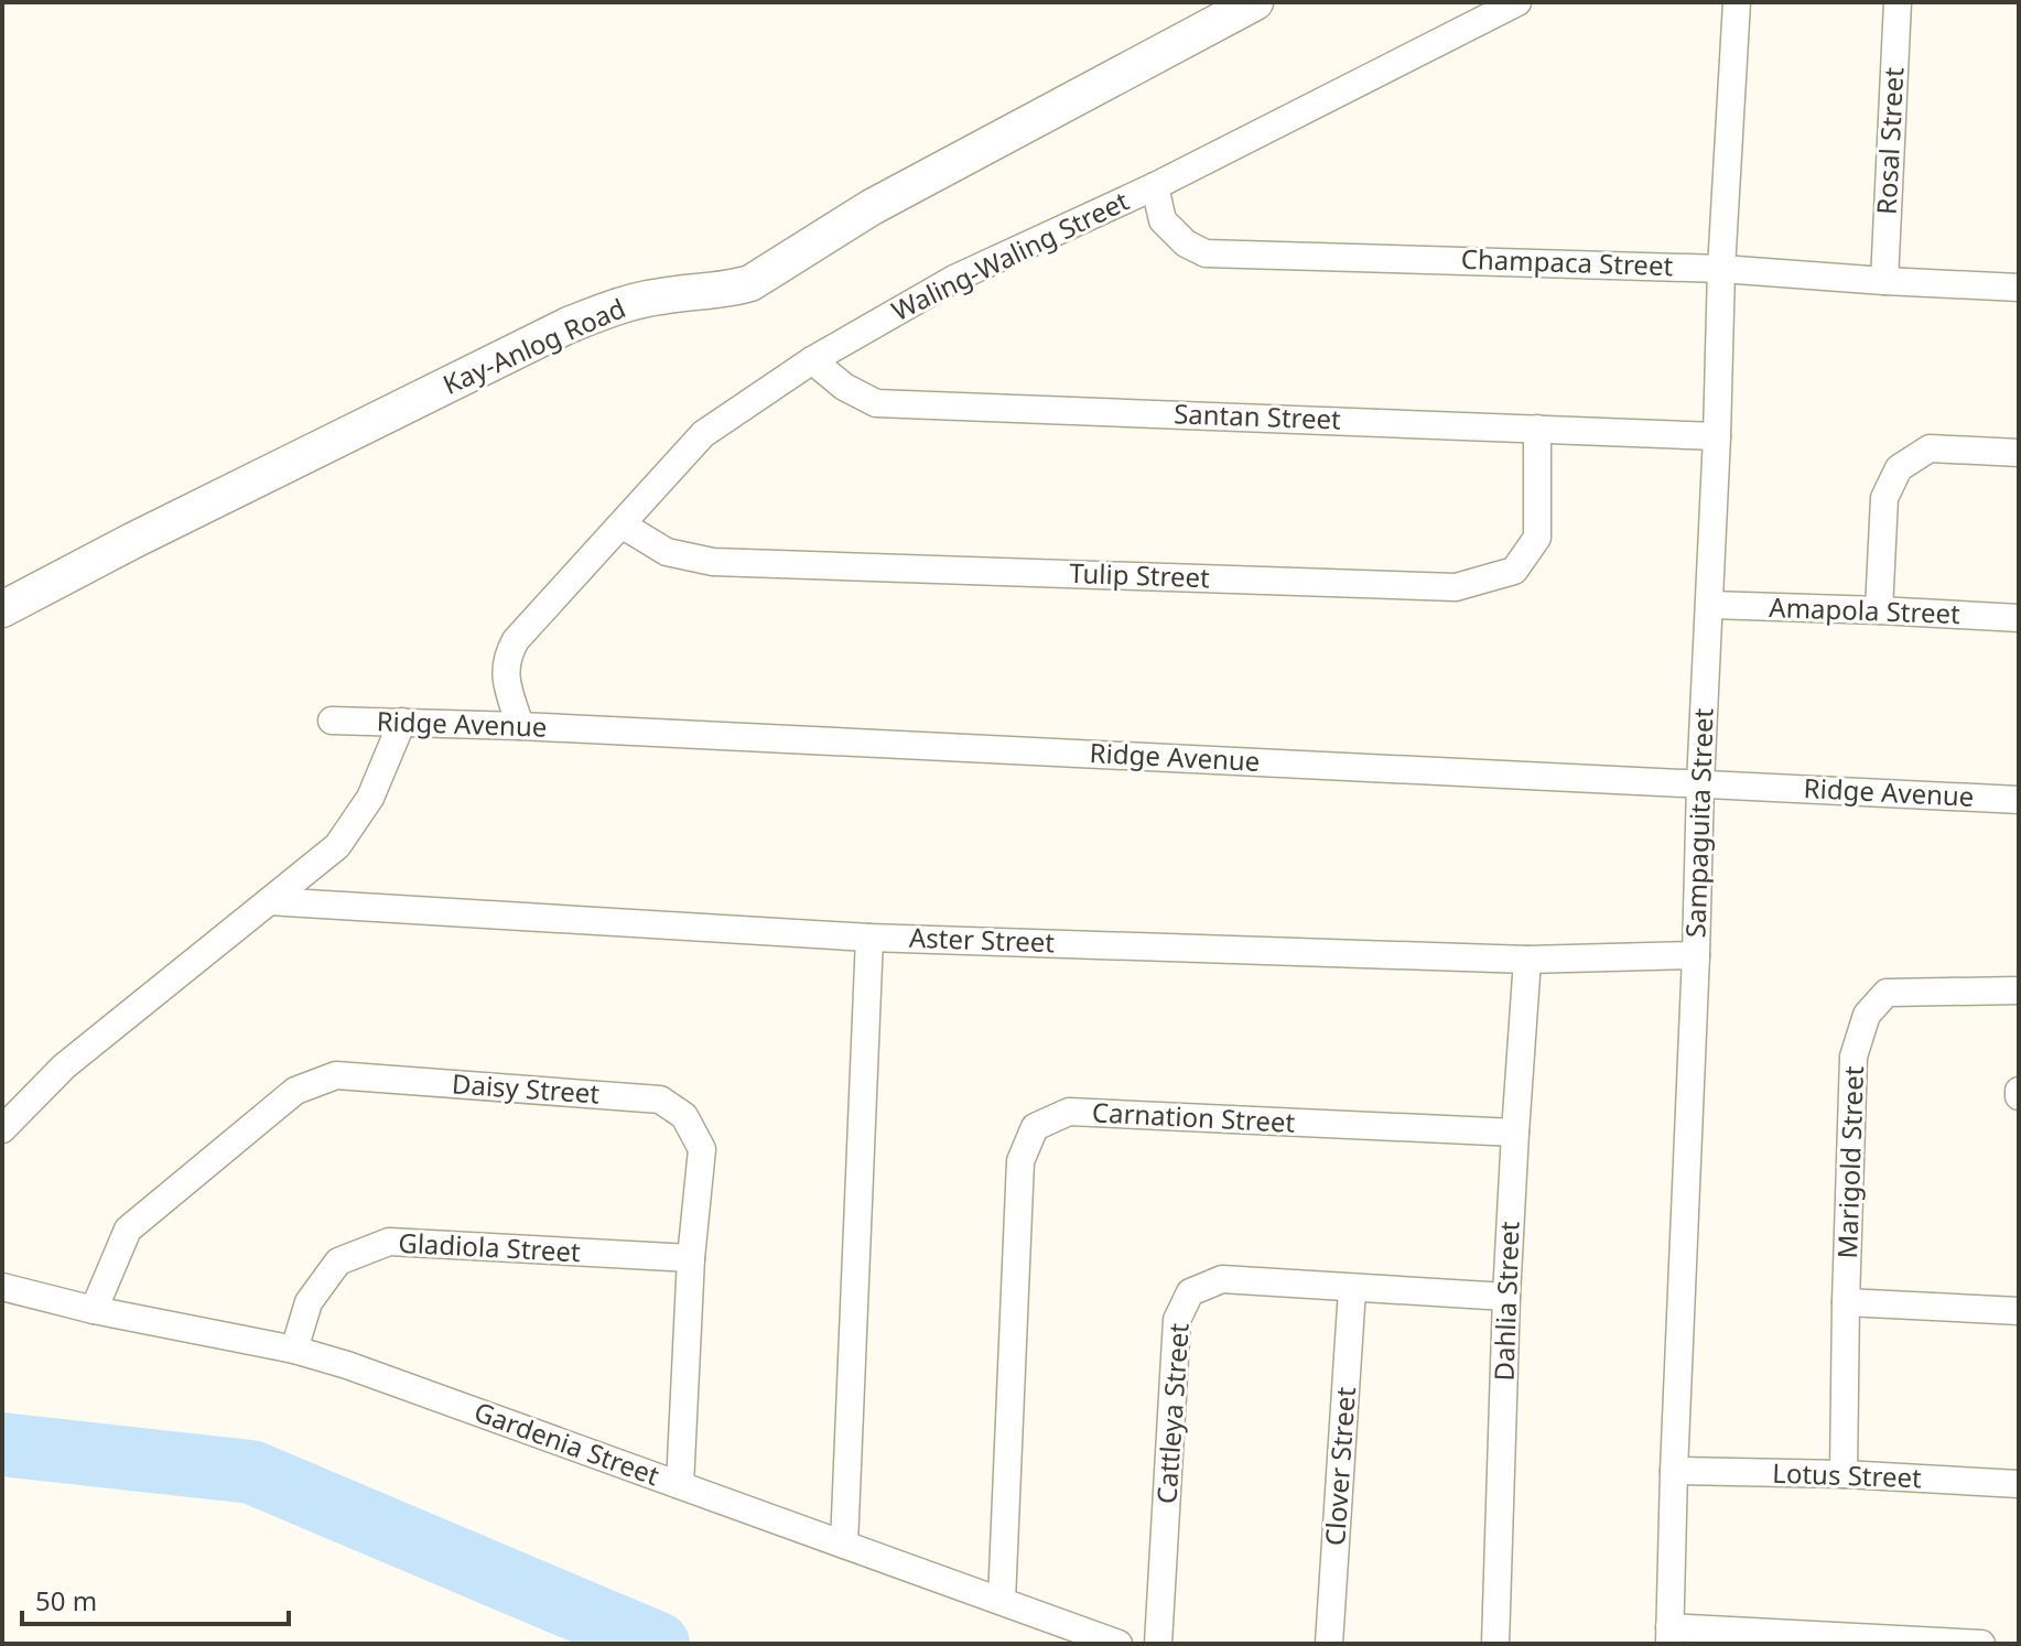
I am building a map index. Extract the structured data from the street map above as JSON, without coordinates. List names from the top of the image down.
{
  "streets": {
    "street": [
      "Rosal Street",
      "Waling-Waling Street",
      "Champaca Street",
      "Kay-Anlog Road",
      "Santan Street",
      "Tulip Street",
      "Amapola Street",
      "Ridge Avenue",
      "Sampaguita Street",
      "Aster Street",
      "Daisy Street",
      "Carnation Street",
      "Marigold Street",
      "Gladiola Street",
      "Dahlia Street",
      "Cattleya Street",
      "Gardenia Street",
      "Clover Street",
      "Lotus Street"
    ]
  },
  "crossings": [
    ["Rosal Street", "Champaca Street"],
    ["Waling-Waling Street", "Champaca Street"],
    ["Waling-Waling Street", "Santan Street"],
    ["Waling-Waling Street", "Tulip Street"],
    ["Waling-Waling Street", "Ridge Avenue"],
    ["Champaca Street", "Sampaguita Street"],
    ["Santan Street", "Tulip Street"],
    ["Santan Street", "Sampaguita Street"],
    ["Amapola Street", "Sampaguita Street"],
    ["Ridge Avenue", "Sampaguita Street"],
    ["Sampaguita Street", "Aster Street"],
    ["Sampaguita Street", "Lotus Street"],
    ["Aster Street", "Dahlia Street"],
    ["Daisy Street", "Gladiola Street"],
    ["Daisy Street", "Gardenia Street"],
    ["Carnation Street", "Dahlia Street"],
    ["Carnation Street", "Gardenia Street"],
    ["Marigold Street", "Lotus Street"],
    ["Gladiola Street", "Gardenia Street"],
    ["Dahlia Street", "Cattleya Street"],
    ["Cattleya Street", "Clover Street"]
  ],
  "scale_bar": "50 m"
}
